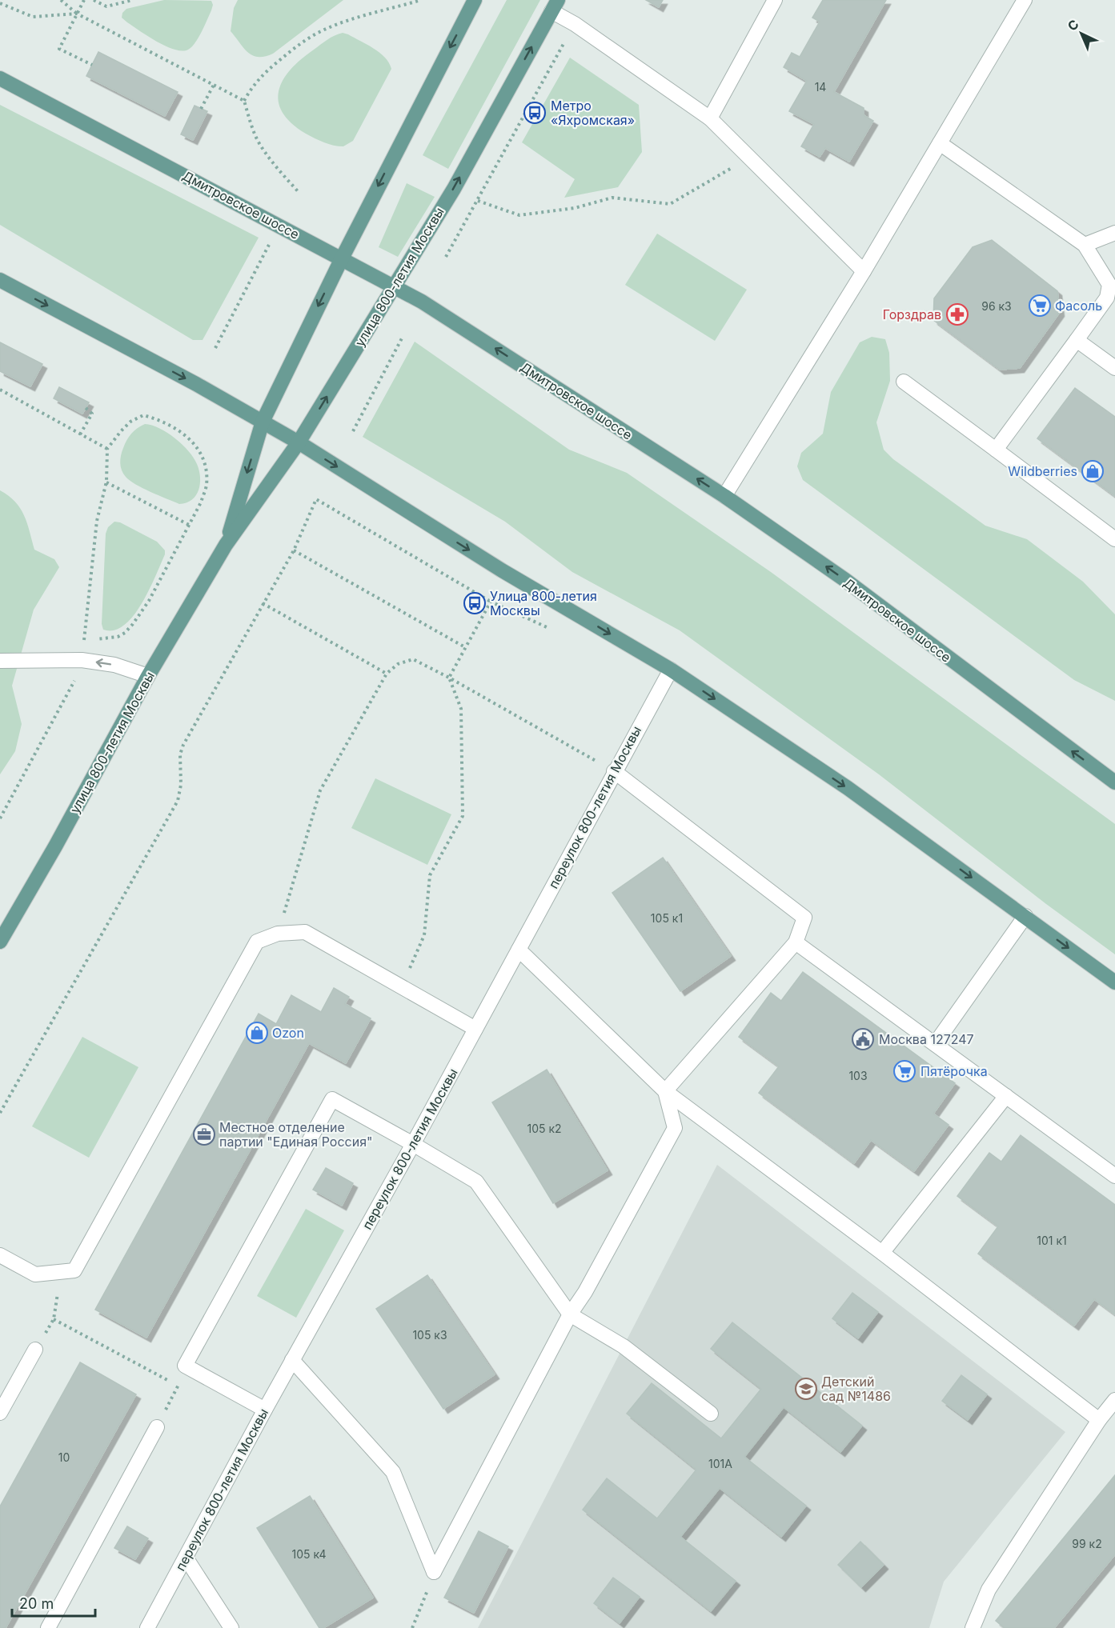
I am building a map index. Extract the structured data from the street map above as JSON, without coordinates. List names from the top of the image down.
{
  "streets": {
    "main road": ["Дмитровское шоссе", "улица 800-летия Москвы"],
    "street": ["переулок 800-летия Москвы"]
  },
  "crossings": [
    ["Дмитровское шоссе", "улица 800-летия Москвы"]
  ],
  "one_way": ["Дмитровское шоссе"],
  "places": {
    "bus stop": ["Метро «Яхромская»", "Улица 800-летия Москвы"],
    "supermarket": ["Фасоль", "Пятёрочка"],
    "pharmacy": ["Горздрав"],
    "shop": ["Wildberries", "Ozon"],
    "public building": ["Москва 127247"],
    "office": ["Местное отделение партии \"Единая Россия\""],
    "school or university": ["Детский сад №1486"]
  },
  "house_numbers": [
    "14",
    "96 к3",
    "105 к1",
    "103",
    "105 к2",
    "101 к1",
    "105 к3",
    "10",
    "101А",
    "99 к2",
    "105 к4"
  ],
  "scale_bar": "20 m",
  "north": "top left"
}
